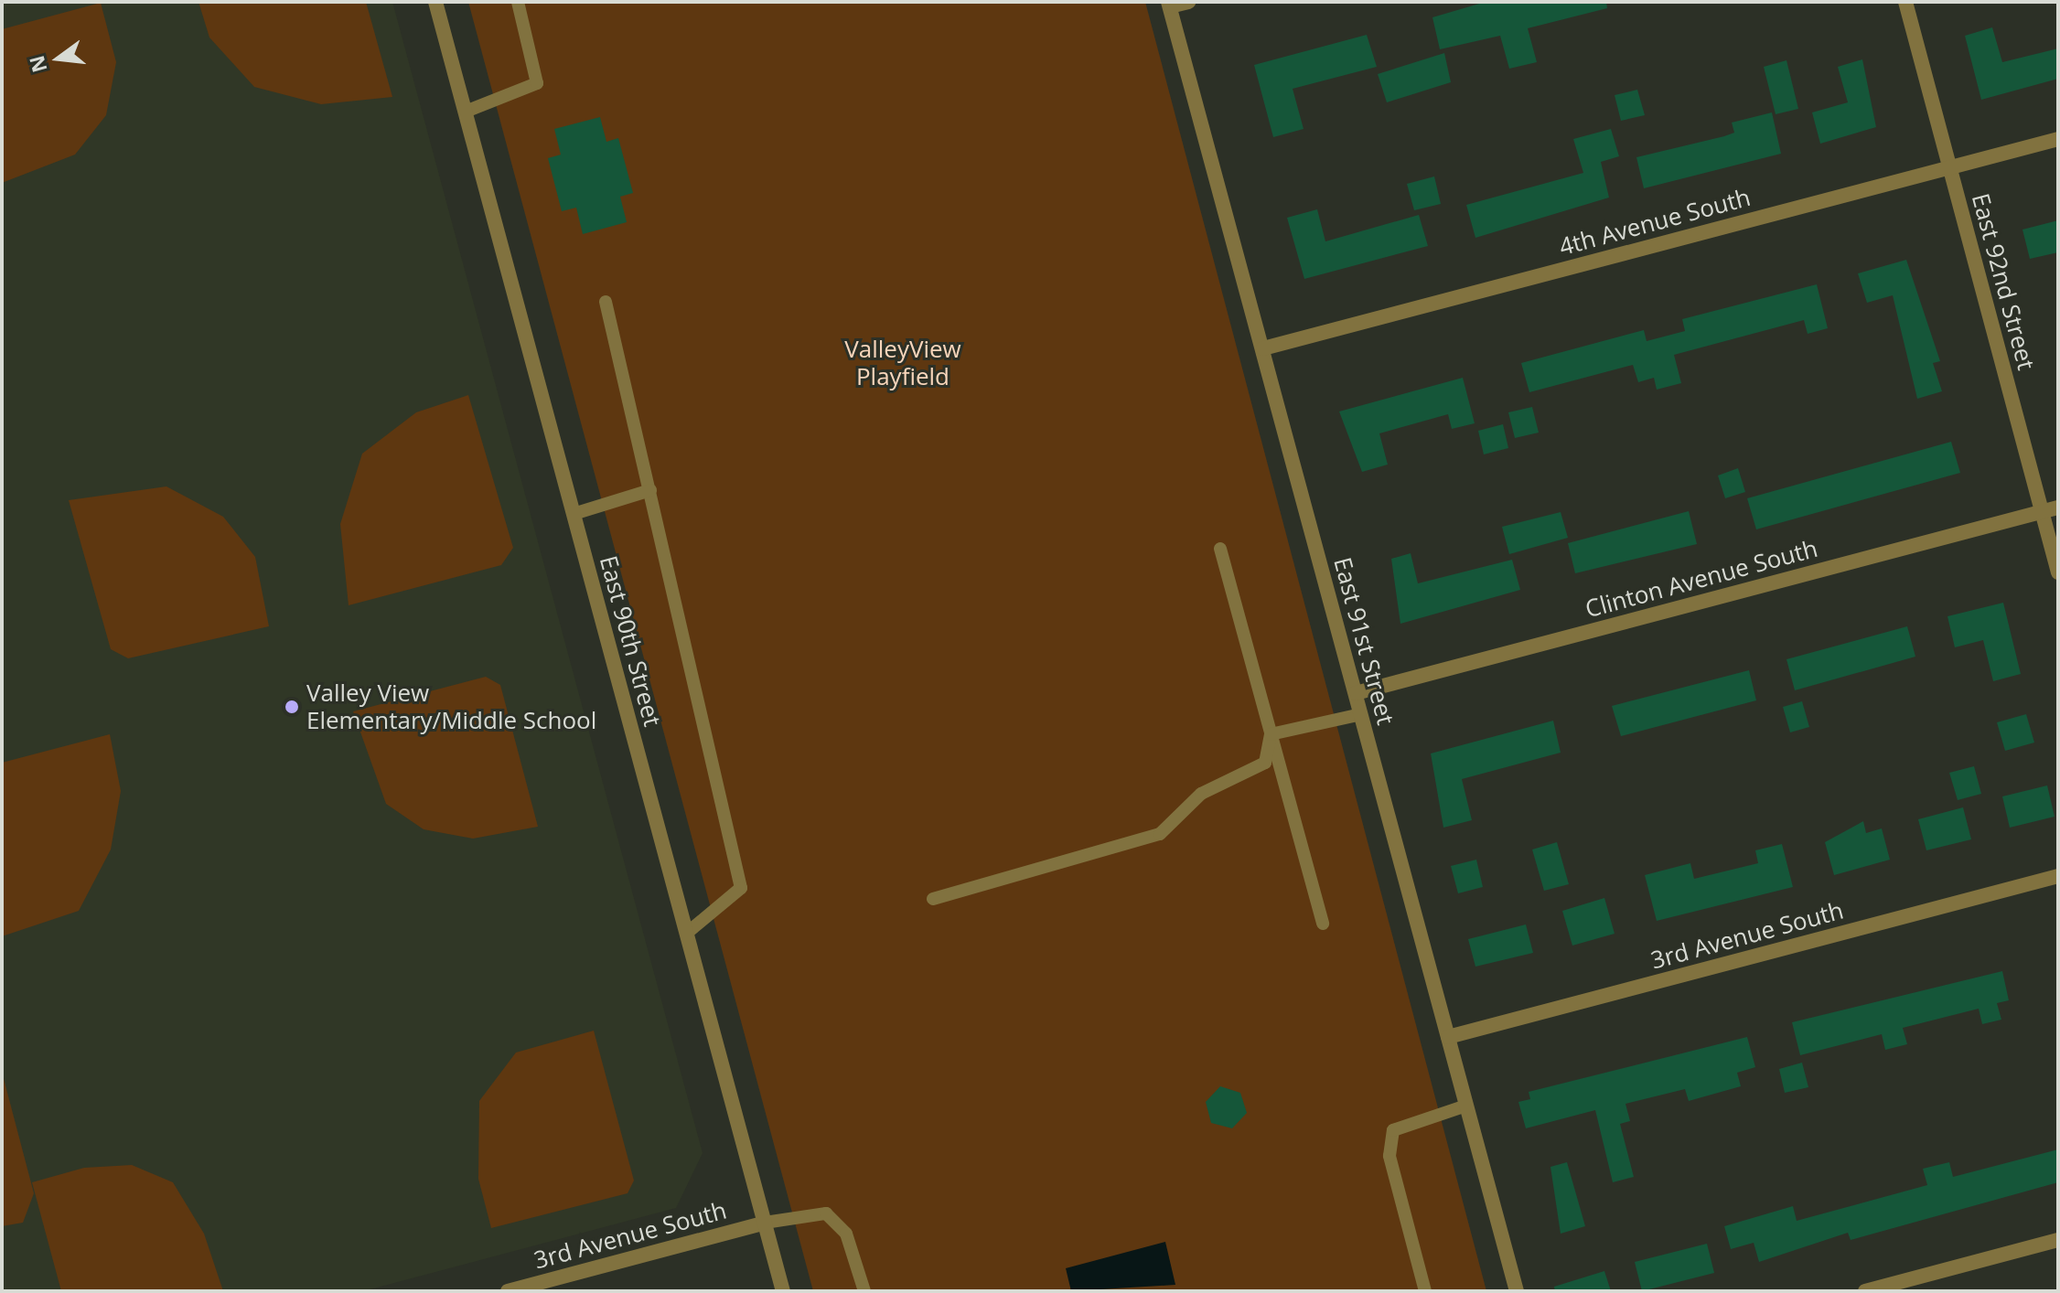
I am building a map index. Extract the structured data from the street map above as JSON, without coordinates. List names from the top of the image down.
{
  "streets": {
    "street": [
      "4th Avenue South",
      "East 92nd Street",
      "Clinton Avenue South",
      "East 90th Street",
      "East 91st Street",
      "3rd Avenue South"
    ]
  },
  "crossings": [
    ["4th Avenue South", "East 92nd Street"],
    ["4th Avenue South", "East 91st Street"],
    ["East 92nd Street", "Clinton Avenue South"],
    ["Clinton Avenue South", "East 91st Street"],
    ["East 90th Street", "3rd Avenue South"],
    ["East 91st Street", "3rd Avenue South"]
  ],
  "parks": ["ValleyView Playfield"],
  "places": ["Valley View Elementary/Middle School"],
  "north": "left"
}
